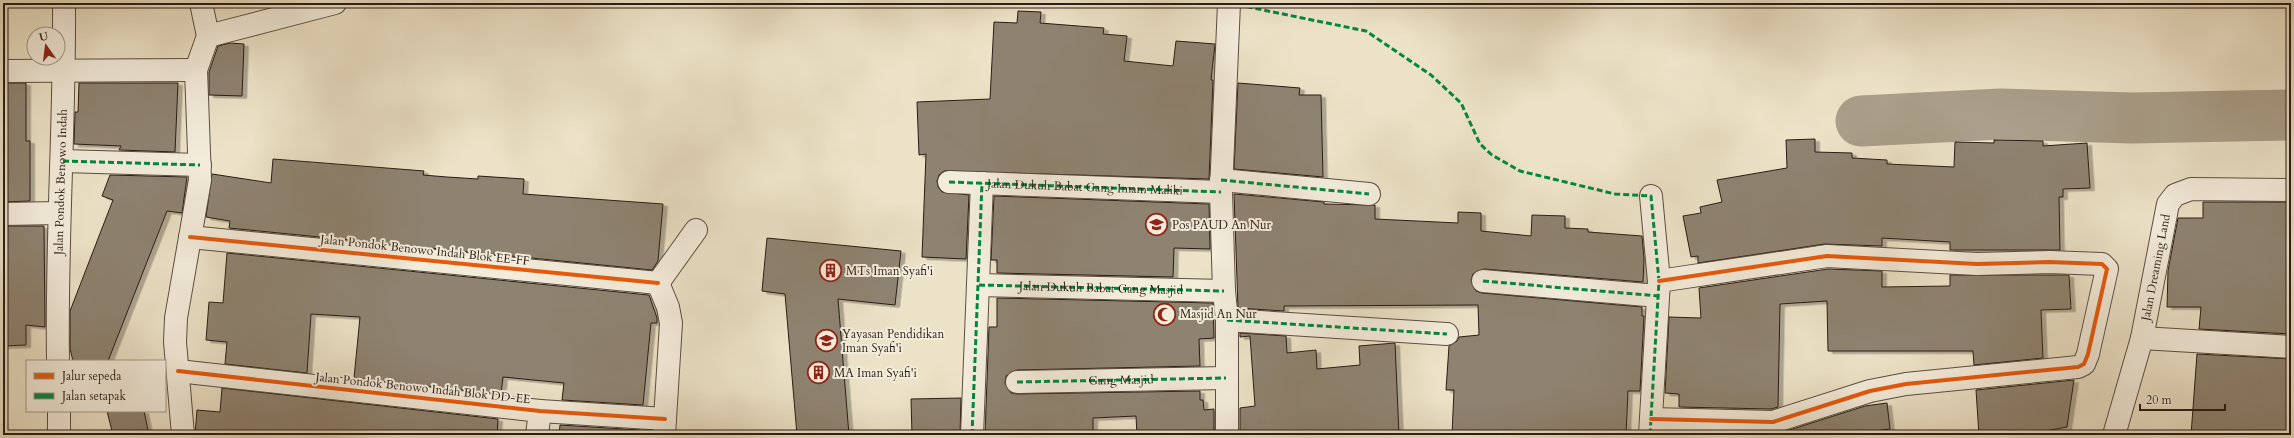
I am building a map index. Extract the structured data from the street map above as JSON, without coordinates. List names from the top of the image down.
{
  "streets": {
    "street": [
      "Jalan Pondok Benowo Indah",
      "Jalan Dukuh Babat Gang Imam Maliki",
      "Jalan Pondok Benowo Indah Blok EE-FF",
      "Jalan Dreaming Land",
      "Jalan Dukuh Babat Gang Masjid",
      "Gang Masjid",
      "Jalan Pondok Benowo Indah Blok DD-EE"
    ]
  },
  "places": {
    "school or university": ["Pos PAUD An Nur", "Yayasan Pendidikan Iman Syafi'i"],
    "building": ["MTs Iman Syafi'i", "MA Iman Syafi'i"],
    "mosque": ["Masjid An Nur"]
  },
  "legend": ["Jalur sepeda", "Jalan setapak"],
  "scale_bar": "20 m",
  "north": "top"
}
